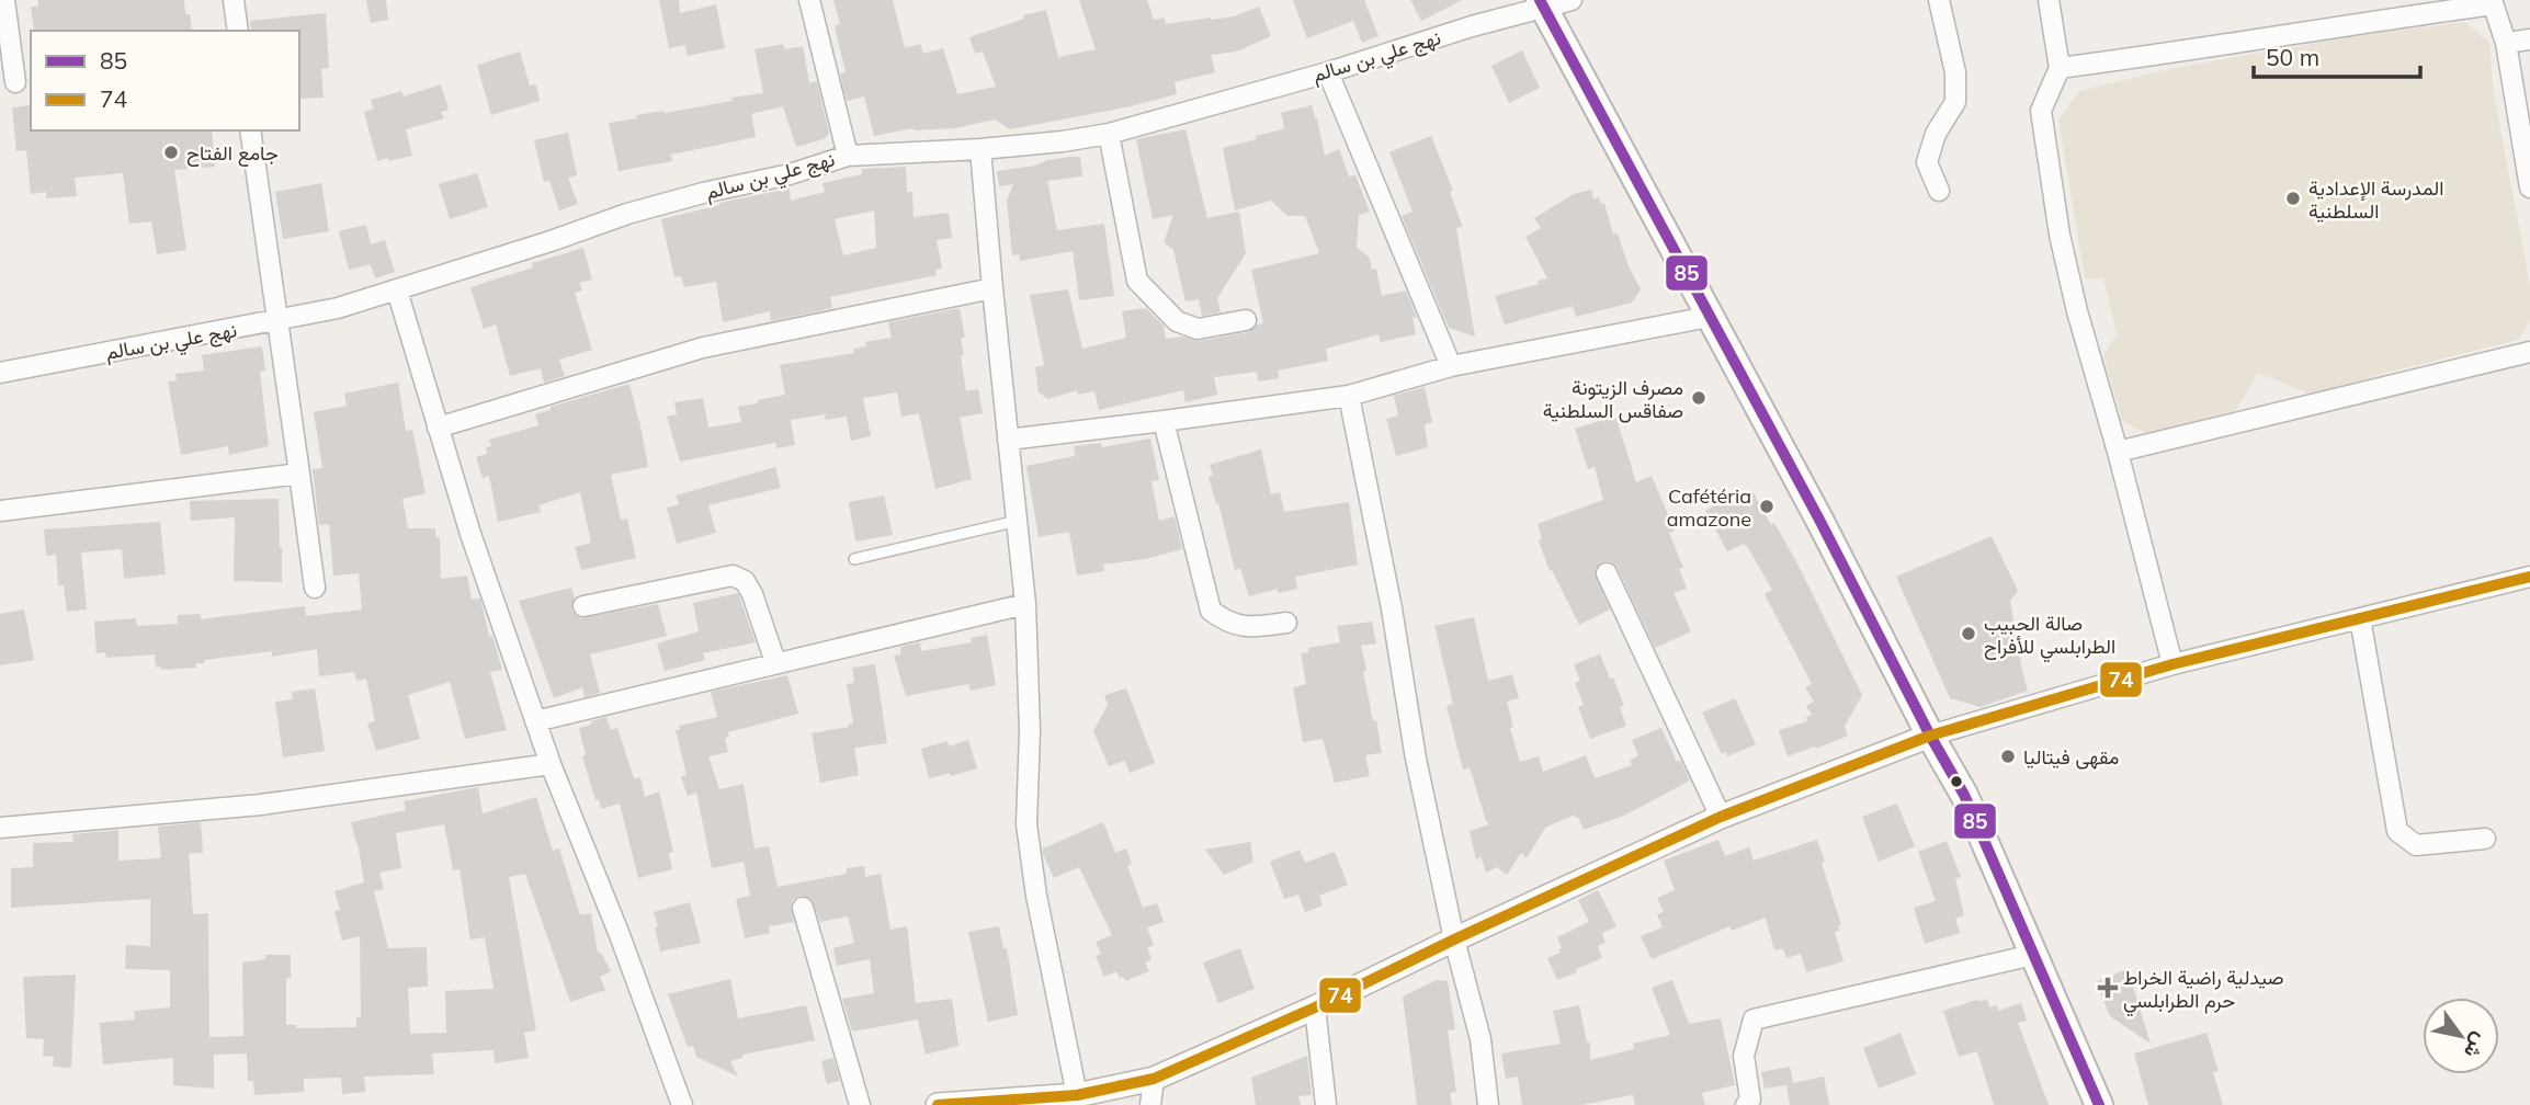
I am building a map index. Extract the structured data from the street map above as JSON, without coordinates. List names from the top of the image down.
{
  "streets": {
    "street": ["نهج علي بن سالم"]
  },
  "places": {
    "other": [
      "جامع الفتاح",
      "المدرسة الإعدادية السلطنية",
      "مصرف الزيتونة صفاقس السلطنية",
      "Cafétéria amazone",
      "صالة الحبيب الطرابلسي للأفراح",
      "مقهى فيتاليا"
    ],
    "health": ["صيدلية راضية الخراط حرم الطرابلسي"]
  },
  "lines": ["transit line 85", "transit line 74"],
  "legend": ["85", "74"],
  "scale_bar": "50 m",
  "north": "bottom right"
}
